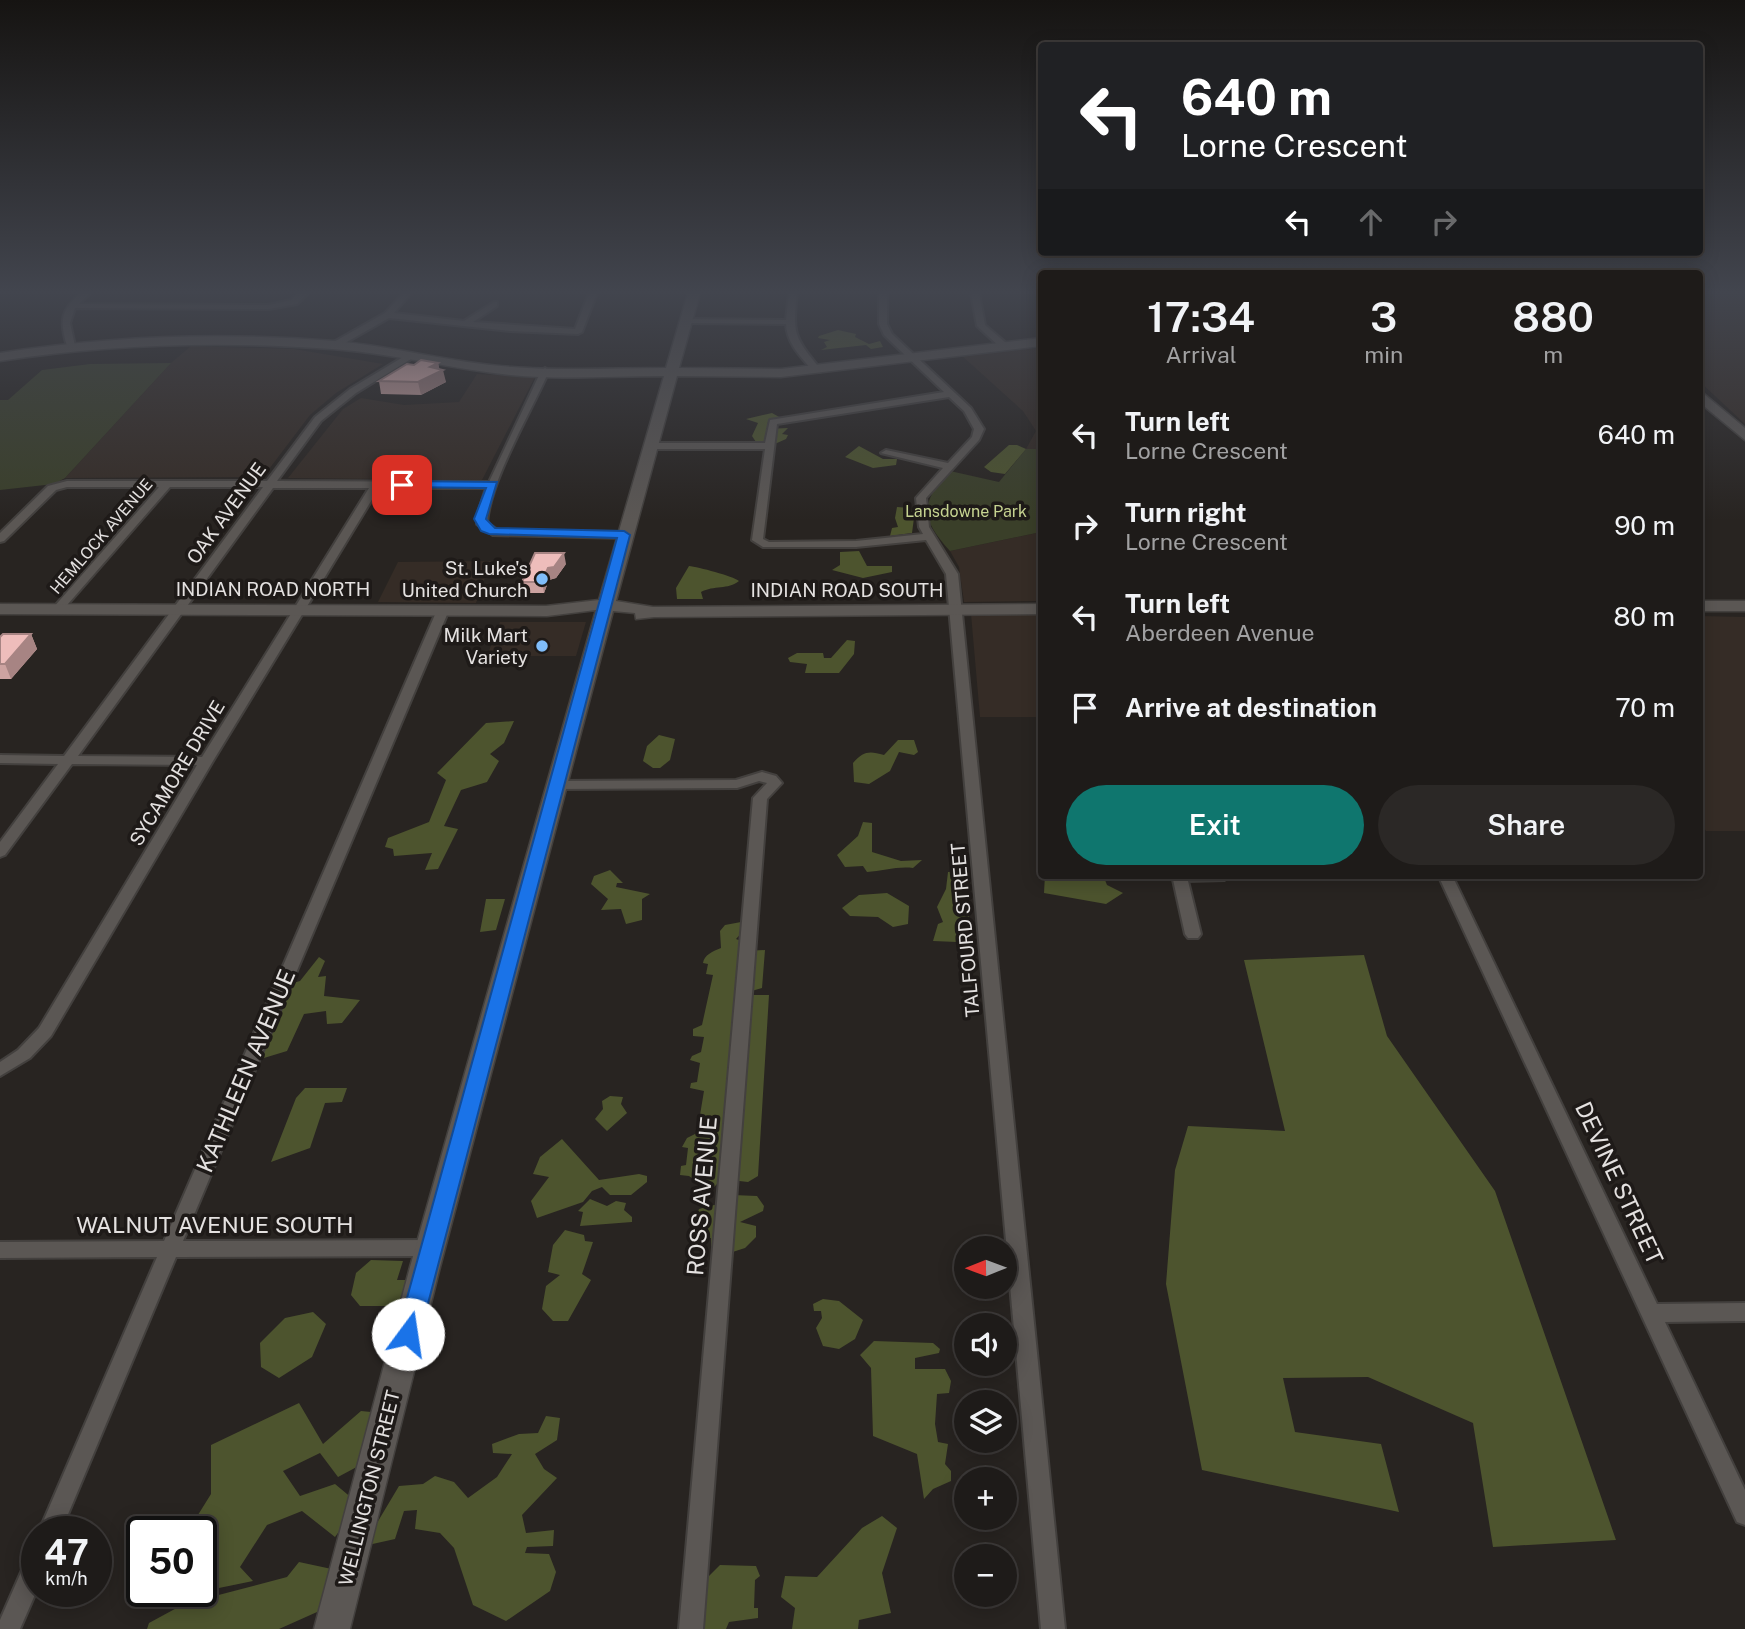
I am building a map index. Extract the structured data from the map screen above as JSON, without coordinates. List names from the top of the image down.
{
  "streets": {
    "main road": ["INDIAN ROAD NORTH", "INDIAN ROAD SOUTH", "WELLINGTON STREET"],
    "street": [
      "OAK AVENUE",
      "HEMLOCK AVENUE",
      "SYCAMORE DRIVE",
      "TALFOURD STREET",
      "KATHLEEN AVENUE",
      "DEVINE STREET",
      "ROSS AVENUE",
      "WALNUT AVENUE SOUTH"
    ]
  },
  "crossings": [
    ["OAK AVENUE", "INDIAN ROAD NORTH"],
    ["HEMLOCK AVENUE", "INDIAN ROAD NORTH"],
    ["INDIAN ROAD NORTH", "INDIAN ROAD SOUTH"],
    ["INDIAN ROAD NORTH", "SYCAMORE DRIVE"],
    ["INDIAN ROAD NORTH", "KATHLEEN AVENUE"],
    ["INDIAN ROAD NORTH", "WELLINGTON STREET"],
    ["INDIAN ROAD SOUTH", "TALFOURD STREET"],
    ["INDIAN ROAD SOUTH", "WELLINGTON STREET"],
    ["KATHLEEN AVENUE", "WALNUT AVENUE SOUTH"],
    ["ROSS AVENUE", "WELLINGTON STREET"],
    ["WALNUT AVENUE SOUTH", "WELLINGTON STREET"]
  ],
  "parks": ["Lansdowne Park"],
  "places": ["St. Luke's United Church", "Milk Mart Variety"],
  "north": "left",
  "page": {
    "turn": ["640 m", "Lorne Crescent"],
    "eta": [
      "17:34",
      "Arrival",
      "3",
      "min",
      "880",
      "m"
    ],
    "list": [
      {
        "name": "Turn left",
        "note": "Lorne Crescent",
        "value": "640 m"
      },
      {
        "name": "Turn right",
        "note": "Lorne Crescent",
        "value": "90 m"
      },
      {
        "name": "Turn left",
        "note": "Aberdeen Avenue",
        "value": "80 m"
      },
      {
        "name": "Arrive at destination",
        "value": "70 m"
      }
    ],
    "buttons": ["Exit", "Share"],
    "map_buttons": ["+", "−"],
    "speed": "47 km/h",
    "limit": "50"
  }
}
